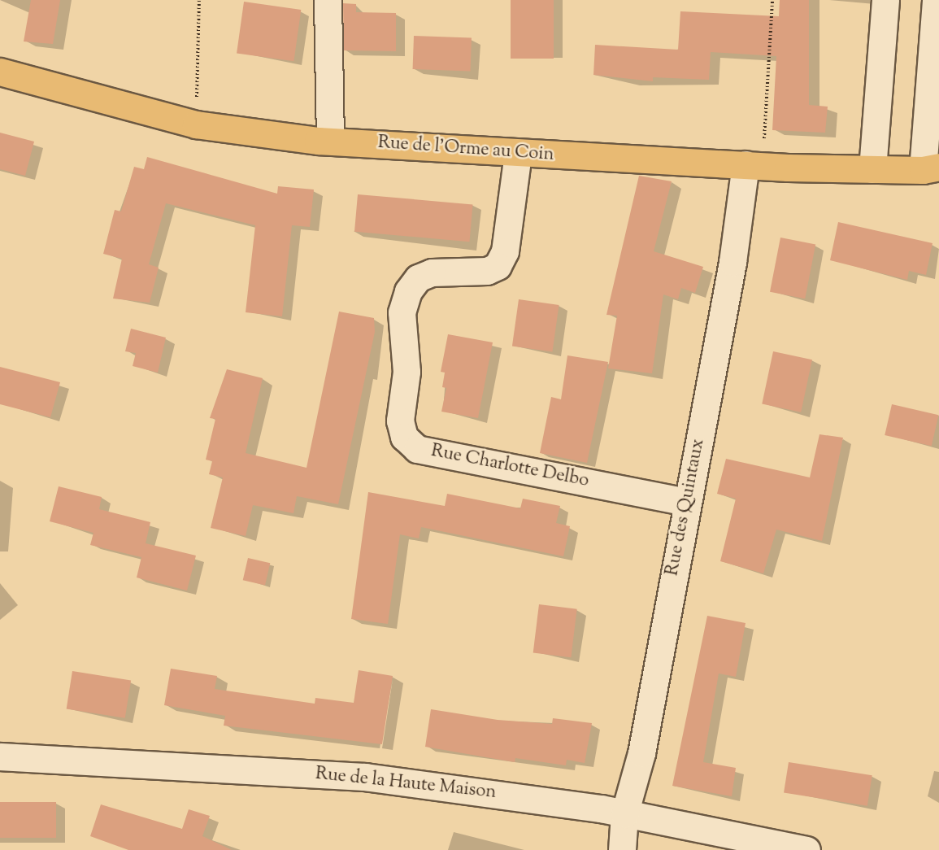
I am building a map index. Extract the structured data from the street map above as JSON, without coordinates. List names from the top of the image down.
{
  "streets": {
    "main road": ["Rue de l'Orme au Coin"],
    "street": ["Rue Charlotte Delbo", "Rue des Quintaux", "Rue de la Haute Maison"]
  },
  "crossings": [
    ["Rue de l'Orme au Coin", "Rue Charlotte Delbo"],
    ["Rue de l'Orme au Coin", "Rue des Quintaux"],
    ["Rue Charlotte Delbo", "Rue des Quintaux"],
    ["Rue des Quintaux", "Rue de la Haute Maison"]
  ]
}
